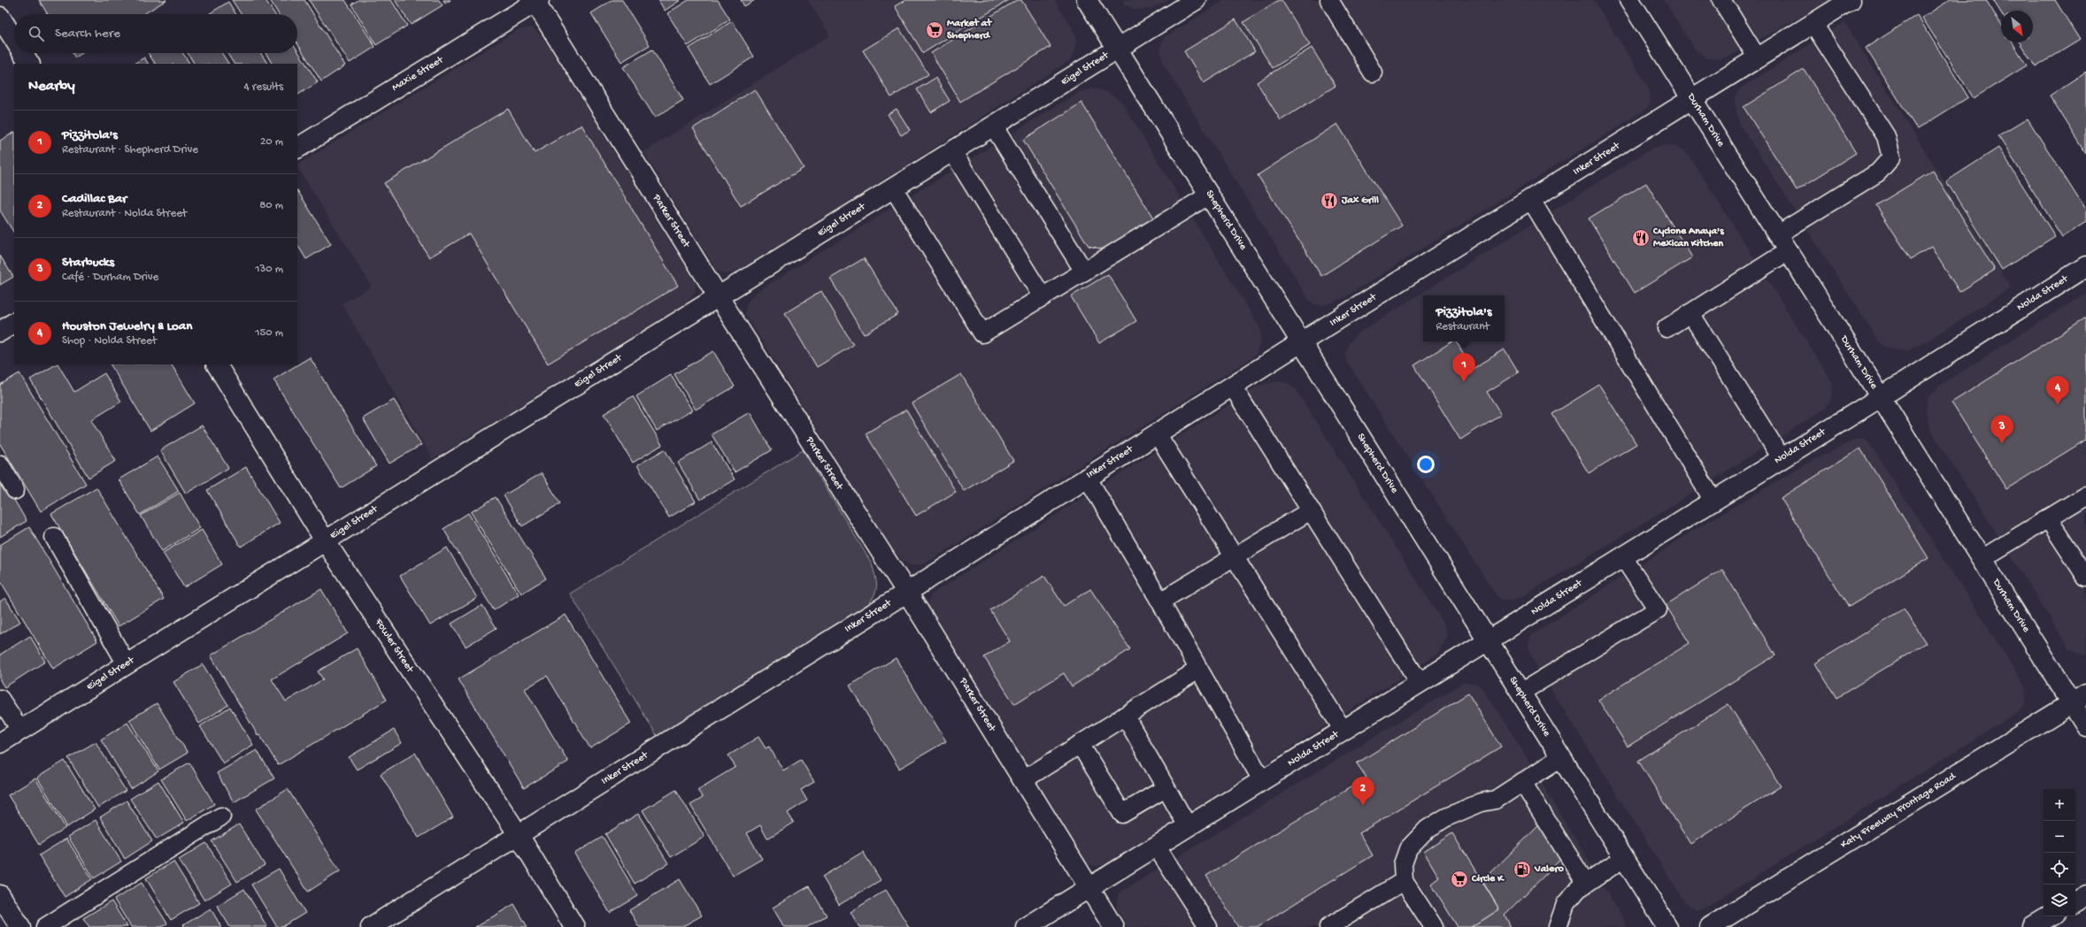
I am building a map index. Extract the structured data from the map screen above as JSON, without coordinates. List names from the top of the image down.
{
  "streets": {
    "main road": [
      "Eigel Street",
      "Maxie Street",
      "Durham Drive",
      "Inker Street",
      "Shepherd Drive",
      "Parker Street",
      "Nolda Street",
      "Fowler Street",
      "Katy Freeway Frontage Road"
    ]
  },
  "crossings": [
    ["Eigel Street", "Shepherd Drive"],
    ["Eigel Street", "Parker Street"],
    ["Eigel Street", "Fowler Street"],
    ["Maxie Street", "Parker Street"],
    ["Durham Drive", "Inker Street"],
    ["Durham Drive", "Nolda Street"],
    ["Durham Drive", "Katy Freeway Frontage Road"],
    ["Inker Street", "Shepherd Drive"],
    ["Inker Street", "Parker Street"],
    ["Inker Street", "Fowler Street"],
    ["Shepherd Drive", "Nolda Street"],
    ["Parker Street", "Nolda Street"]
  ],
  "places": {
    "supermarket": ["Market at Shepherd", "Circle K"],
    "restaurant": ["Jax Grill", "Cyclone Anaya's Mexican Kitchen"],
    "fuel station": ["Valero"]
  },
  "north": "bottom right",
  "page": {
    "search": "Search here",
    "heading": ["Nearby", "4 results"],
    "list": [
      {
        "mark": "1",
        "name": "Pizzitola's",
        "note": "Restaurant · Shepherd Drive",
        "value": "20 m"
      },
      {
        "mark": "2",
        "name": "Cadillac Bar",
        "note": "Restaurant · Nolda Street",
        "value": "80 m"
      },
      {
        "mark": "3",
        "name": "Starbucks",
        "note": "Café · Durham Drive",
        "value": "130 m"
      },
      {
        "mark": "4",
        "name": "Houston Jewelry & Loan",
        "note": "Shop · Nolda Street",
        "value": "150 m"
      }
    ],
    "popup": ["Pizzitola's", "Restaurant"],
    "pins": [
      "1",
      "4",
      "3",
      "2"
    ],
    "map_buttons": ["+", "−"]
  }
}
